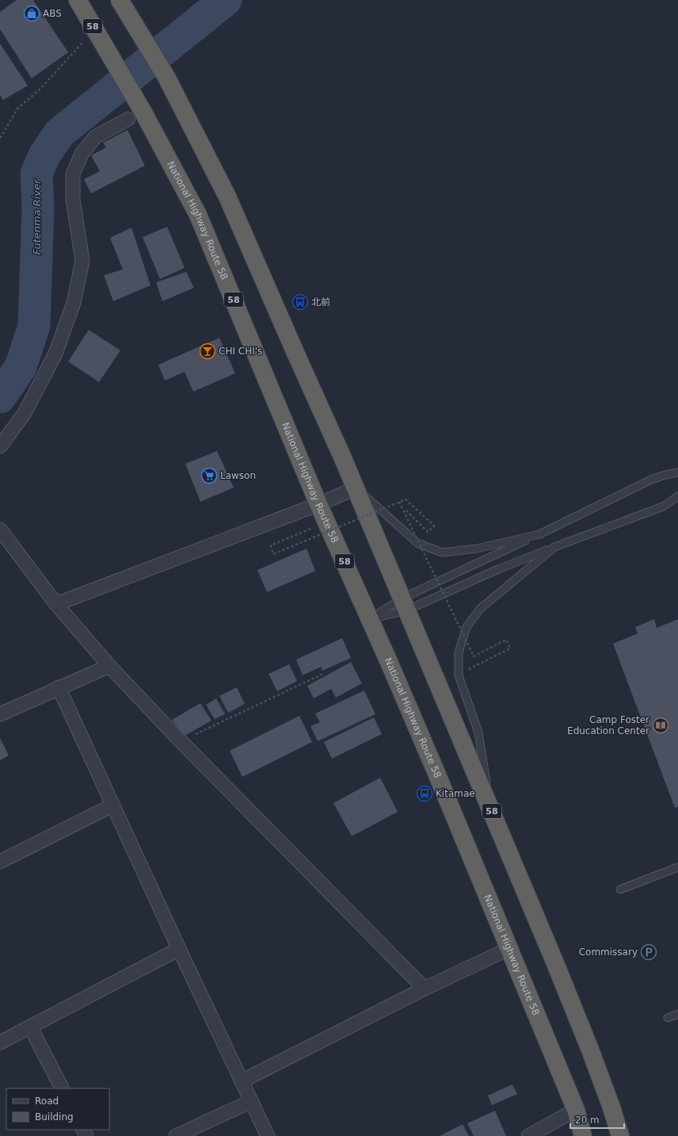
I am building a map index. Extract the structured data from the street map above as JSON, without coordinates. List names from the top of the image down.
{
  "streets": {
    "highway": ["58", "National Highway Route 58"]
  },
  "water": ["Futenma River"],
  "places": {
    "shop": ["ABS"],
    "bus stop": ["北前", "Kitamae"],
    "bar": ["CHI CHI's"],
    "supermarket": ["Lawson"],
    "library": ["Camp Foster Education Center"],
    "parking": ["Commissary"]
  },
  "legend": ["Road", "Building"],
  "scale_bar": "20 m"
}
